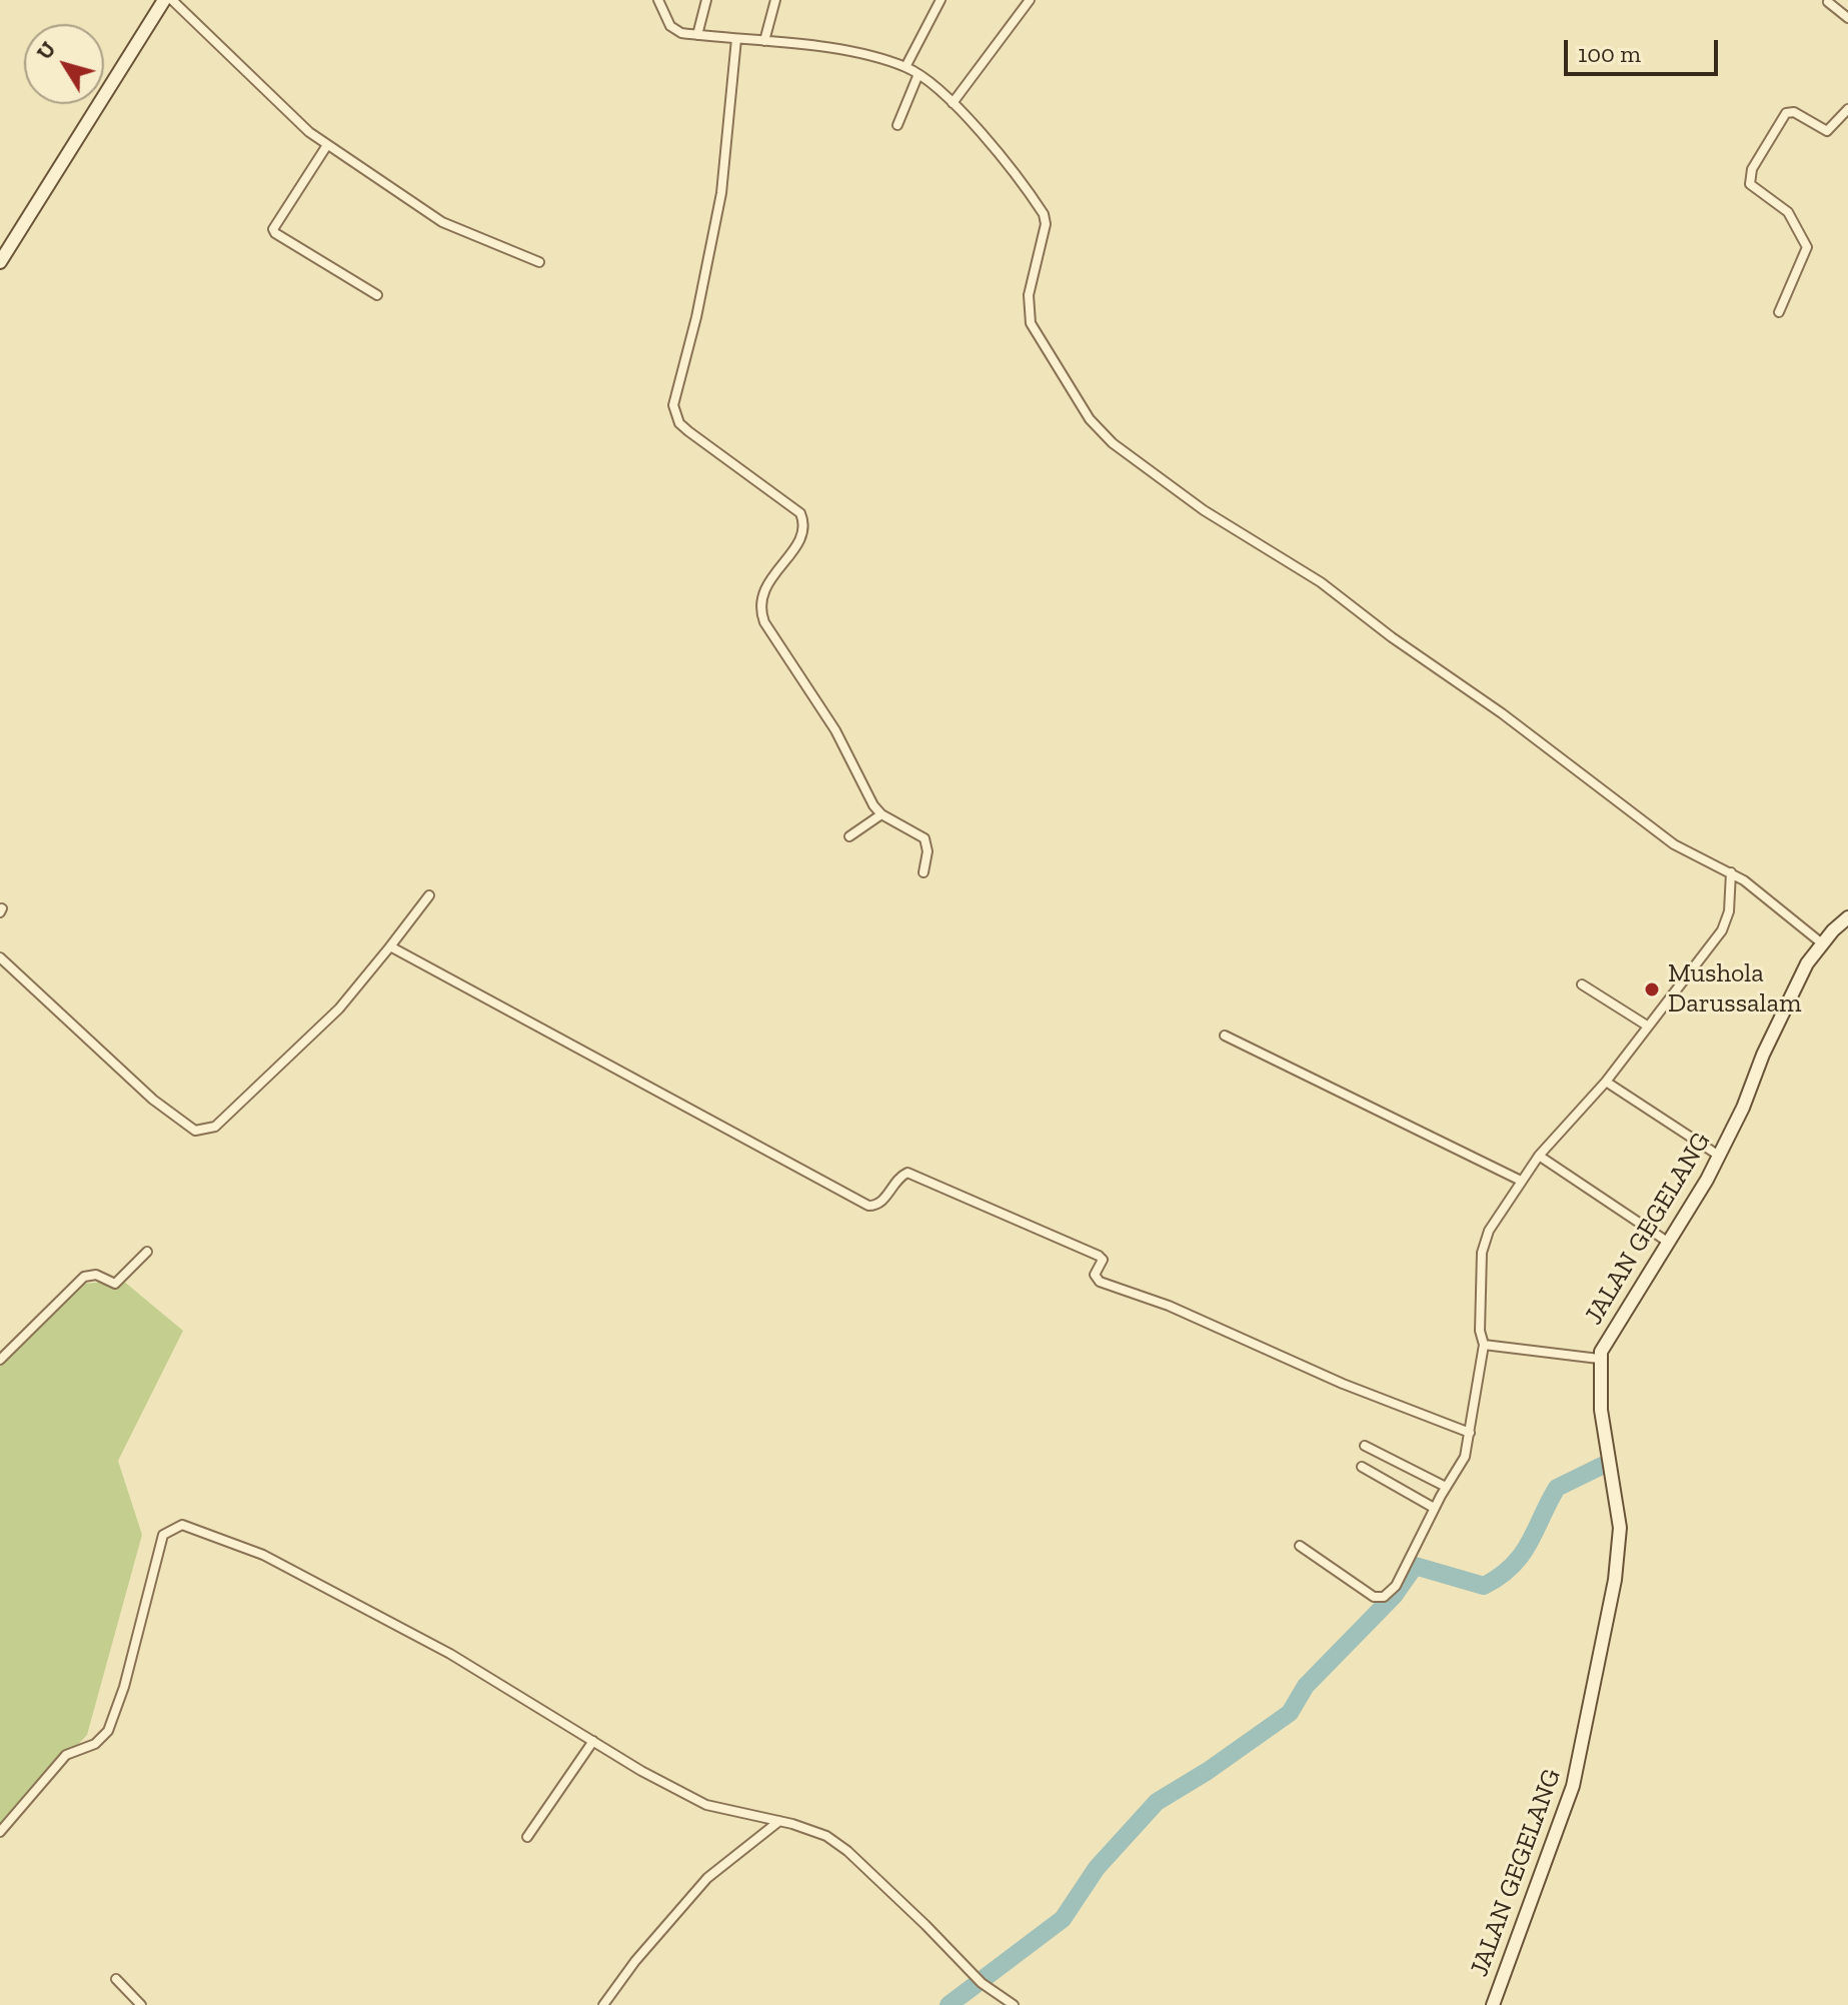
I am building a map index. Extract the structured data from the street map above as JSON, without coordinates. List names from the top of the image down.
{
  "streets": {
    "street": ["JALAN GEGELANG"]
  },
  "places": ["Mushola Darussalam"],
  "scale_bar": "100 m",
  "north": "top left"
}
